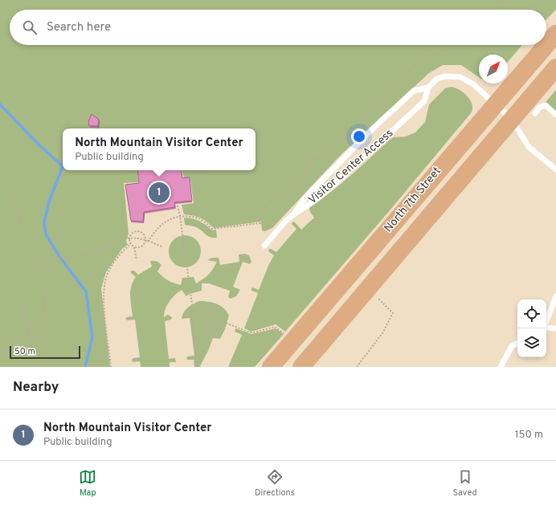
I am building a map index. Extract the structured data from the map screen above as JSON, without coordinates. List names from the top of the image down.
{
  "streets": {
    "main road": ["North 7th Street"],
    "lane": ["Visitor Center Access"]
  },
  "crossings": [
    ["Visitor Center Access", "North 7th Street"]
  ],
  "scale_bar": "50 m",
  "north": "top right",
  "page": {
    "search": "Search here",
    "popup": ["North Mountain Visitor Center", "Public building"],
    "pins": "1",
    "scale": "50 m",
    "heading": "Nearby",
    "list": [
      {
        "mark": "1",
        "name": "North Mountain Visitor Center",
        "note": "Public building",
        "value": "150 m"
      }
    ],
    "nav": ["Map", "Directions", "Saved"]
  }
}
